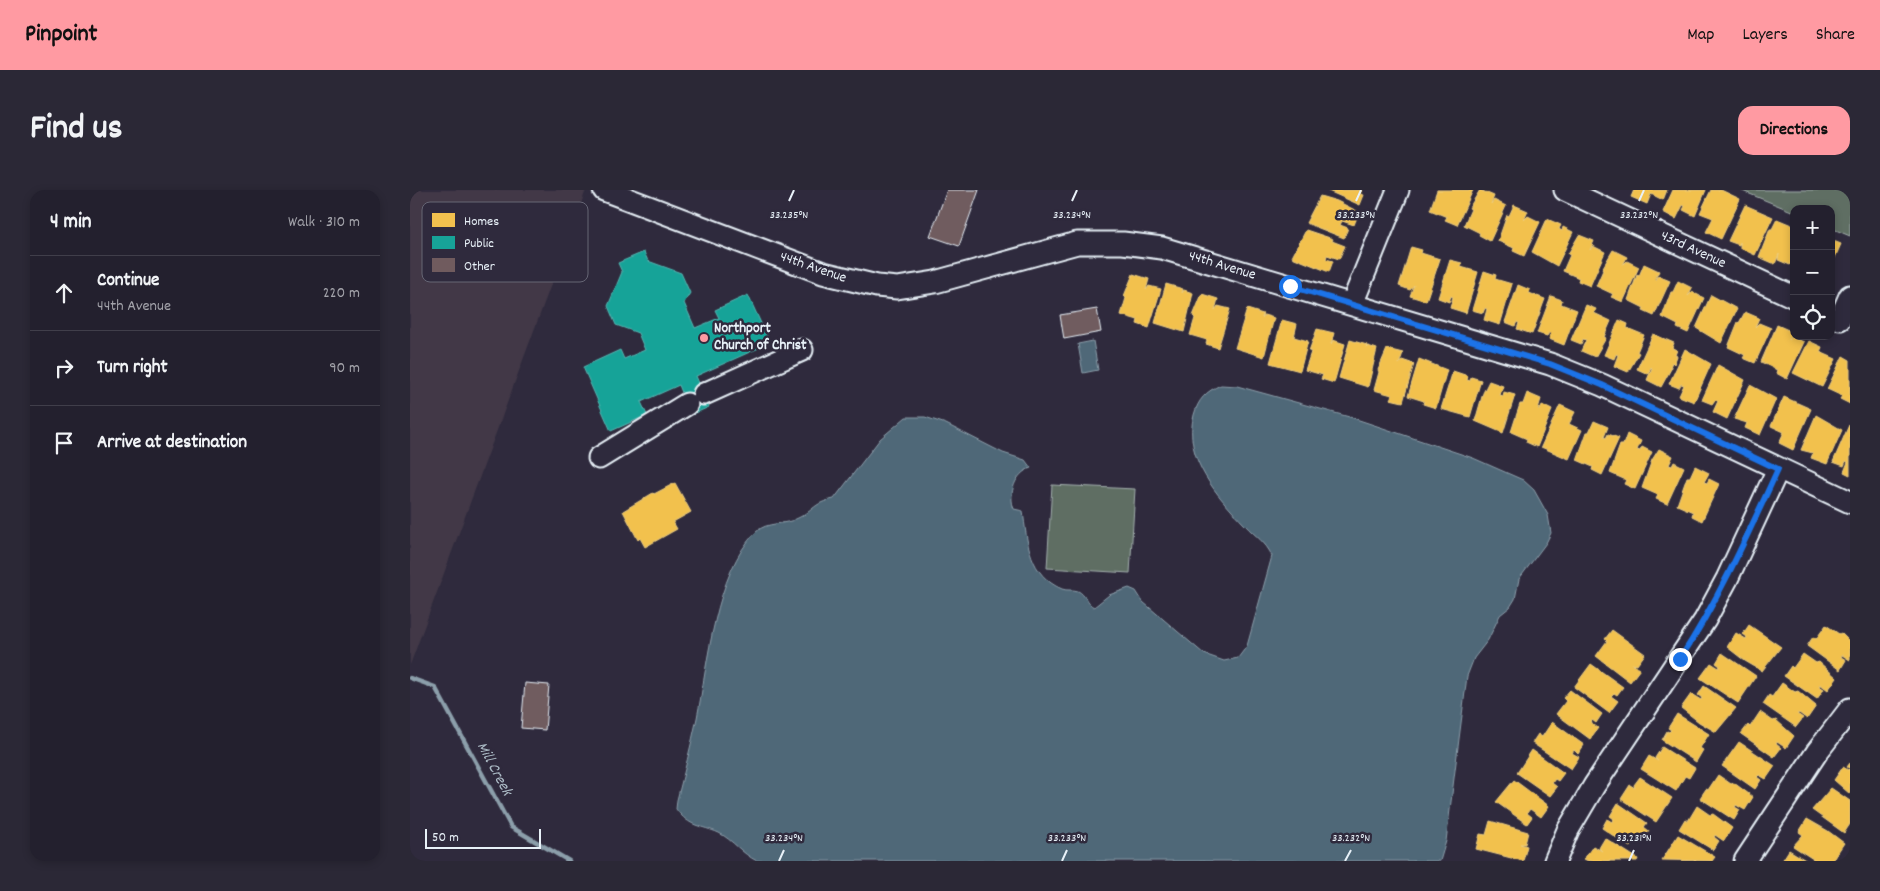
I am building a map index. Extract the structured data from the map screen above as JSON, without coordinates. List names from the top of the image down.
{
  "streets": {
    "street": ["43rd Avenue", "44th Avenue"]
  },
  "water": ["Mill Creek"],
  "places": ["Northport Church of Christ"],
  "legend": ["Homes", "Public", "Other"],
  "scale_bar": "50 m",
  "page": {
    "header": "Pinpoint",
    "nav": ["Map", "Layers", "Share"],
    "title": "Find us",
    "buttons": "Directions",
    "heading": ["4 min", "Walk · 310 m"],
    "map_buttons": ["+", "−"],
    "list": [
      ["Continue", "44th Avenue", "220 m"],
      ["Turn right", "90 m"],
      "Arrive at destination"
    ],
    "scale": "50 m"
  },
  "coordinates": [
    "33.235°N",
    "33.233°N",
    "33.234°N",
    "33.232°N",
    "33.231°N"
  ]
}
